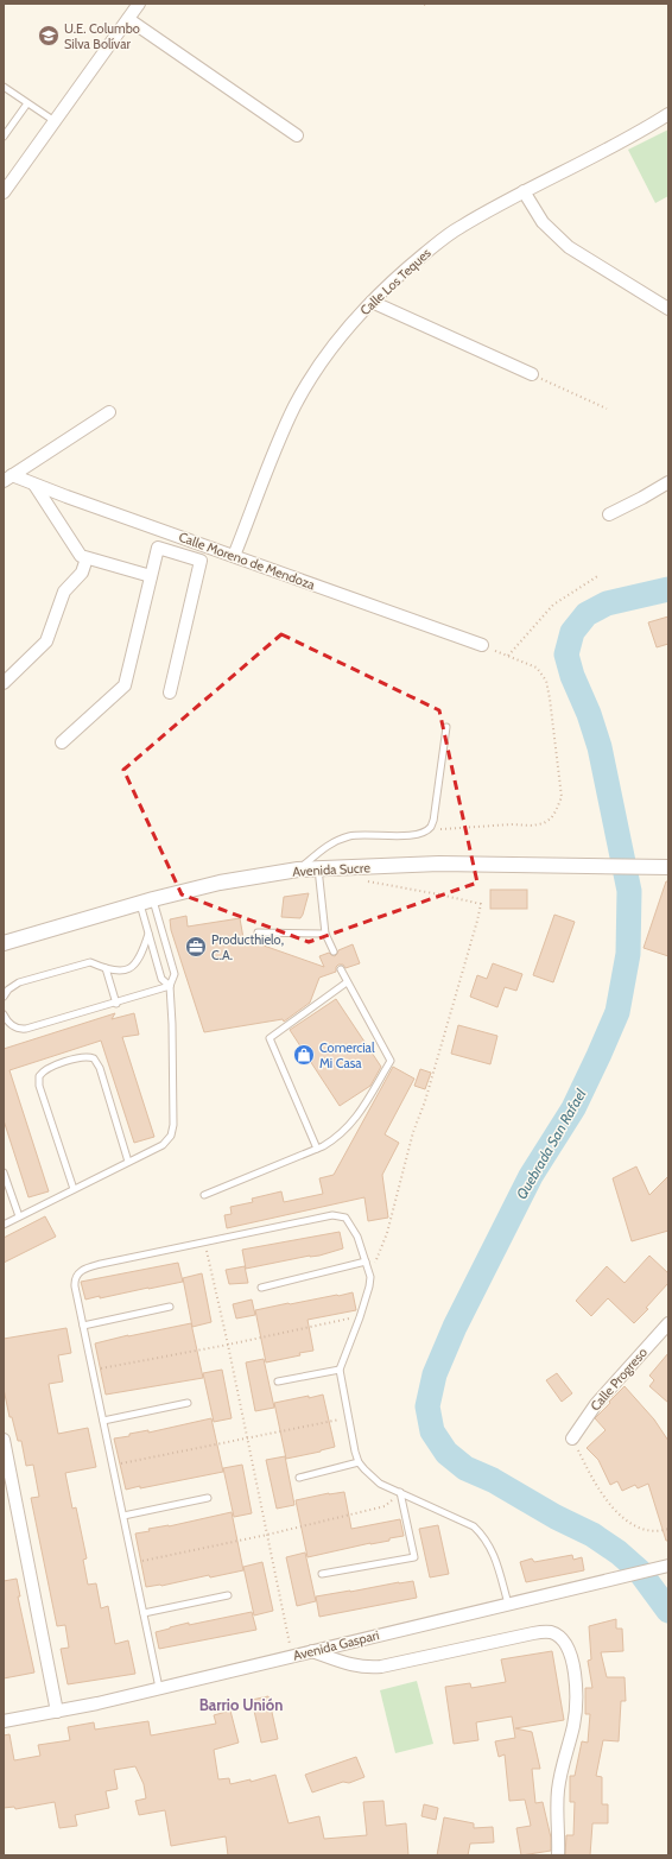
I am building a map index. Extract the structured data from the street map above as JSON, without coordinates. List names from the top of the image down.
{
  "streets": {
    "street": [
      "Calle Los Teques",
      "Calle Moreno de Mendoza",
      "Avenida Sucre",
      "Calle Progreso",
      "Avenida Gaspari"
    ]
  },
  "crossings": [
    ["Calle Los Teques", "Calle Moreno de Mendoza"]
  ],
  "districts": ["Barrio Unión"],
  "water": ["Quebrada San Rafael"],
  "places": {
    "school or university": ["U.E. Columbo Silva Bolívar"],
    "office": ["Producthielo, C.A."],
    "shop": ["Comercial Mi Casa"]
  }
}
